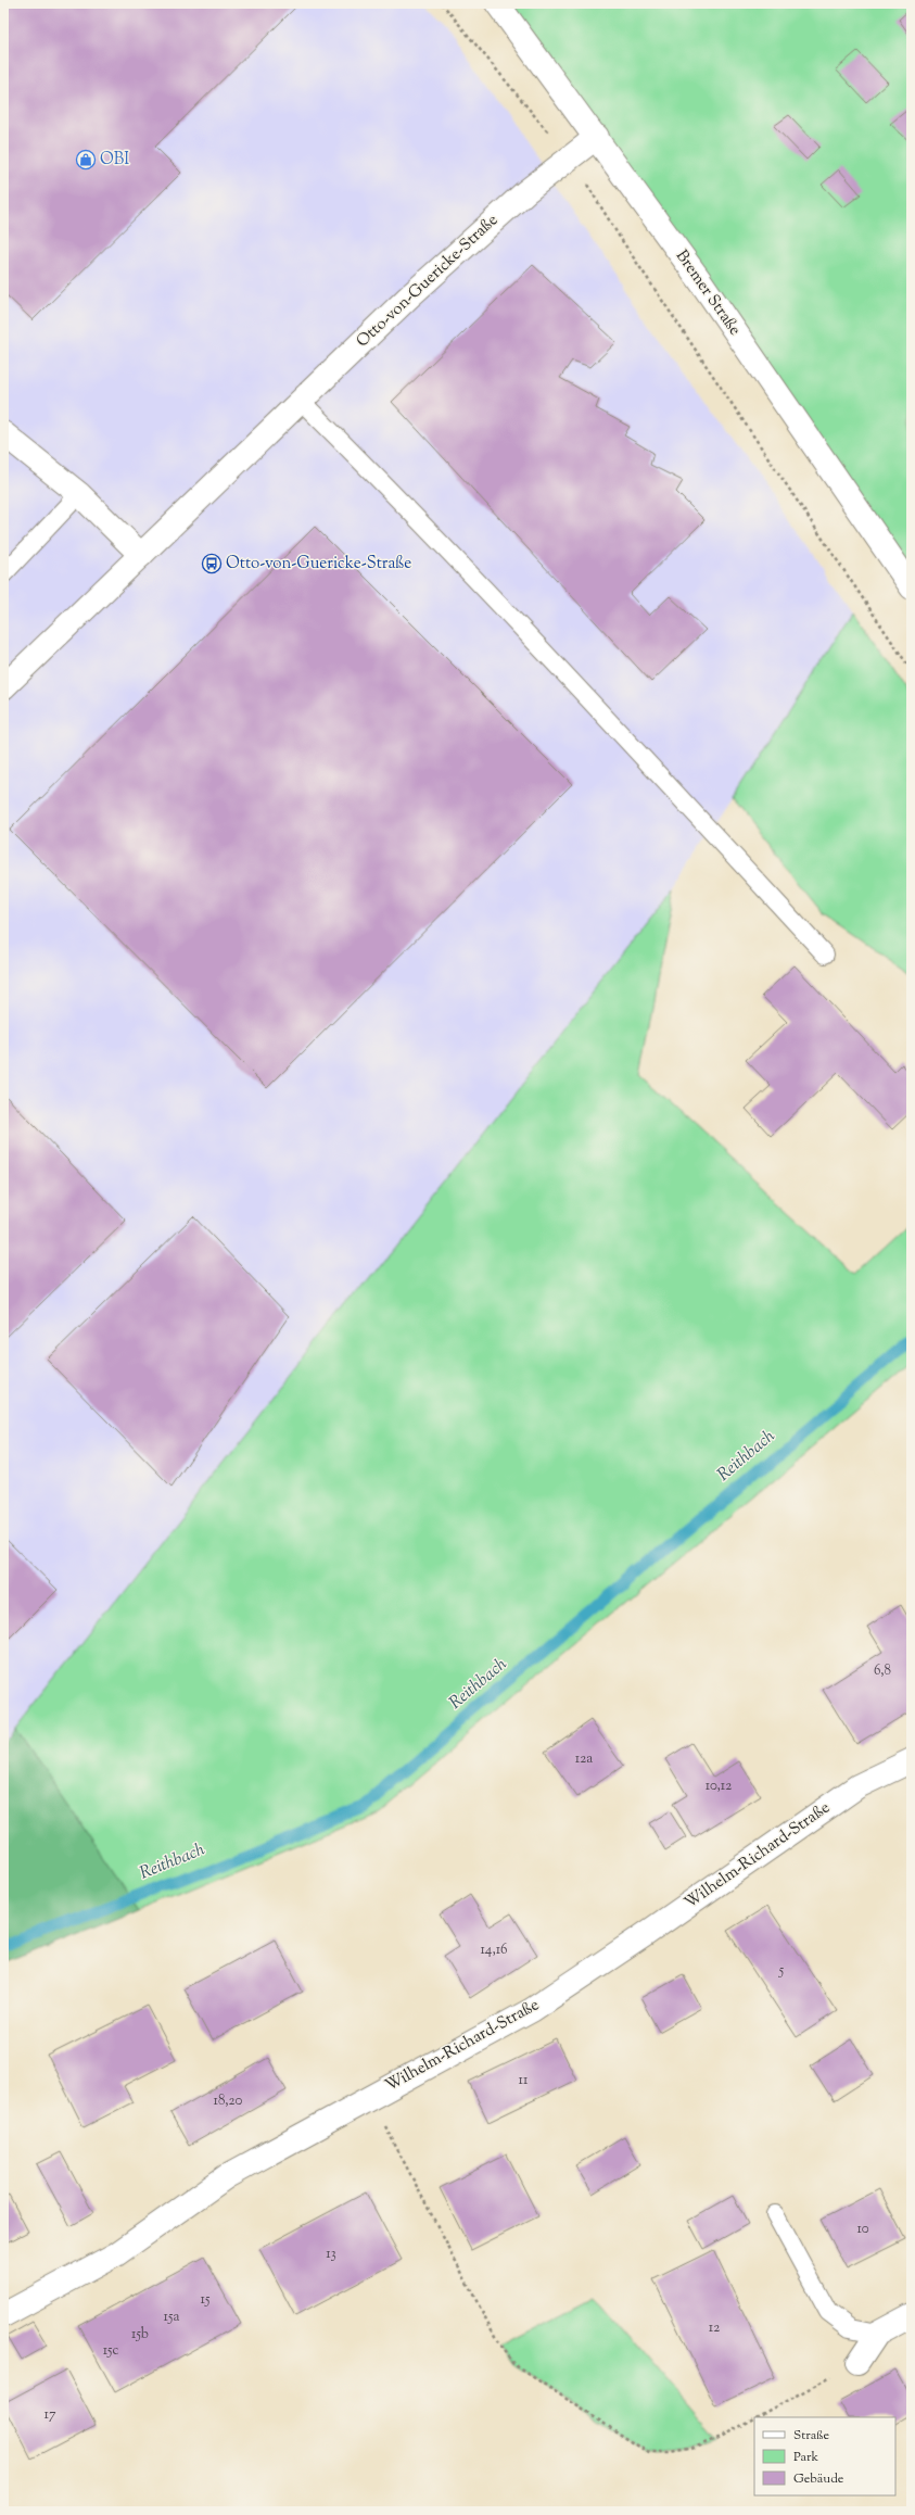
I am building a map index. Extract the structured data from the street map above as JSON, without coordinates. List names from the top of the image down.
{
  "streets": {
    "street": ["Otto-von-Guericke-Straße", "Bremer Straße", "Wilhelm-Richard-Straße"]
  },
  "crossings": [
    ["Otto-von-Guericke-Straße", "Bremer Straße"]
  ],
  "water": ["Reithbach"],
  "places": {
    "shop": ["OBI"],
    "bus stop": ["Otto-von-Guericke-Straße"]
  },
  "house_numbers": [
    "6,8",
    "12a",
    "10,12",
    "14,16",
    "5",
    "11",
    "18,20",
    "10",
    "13",
    "15",
    "15a",
    "12",
    "15b",
    "15c",
    "17"
  ],
  "legend": ["Straße", "Park", "Gebäude"]
}
